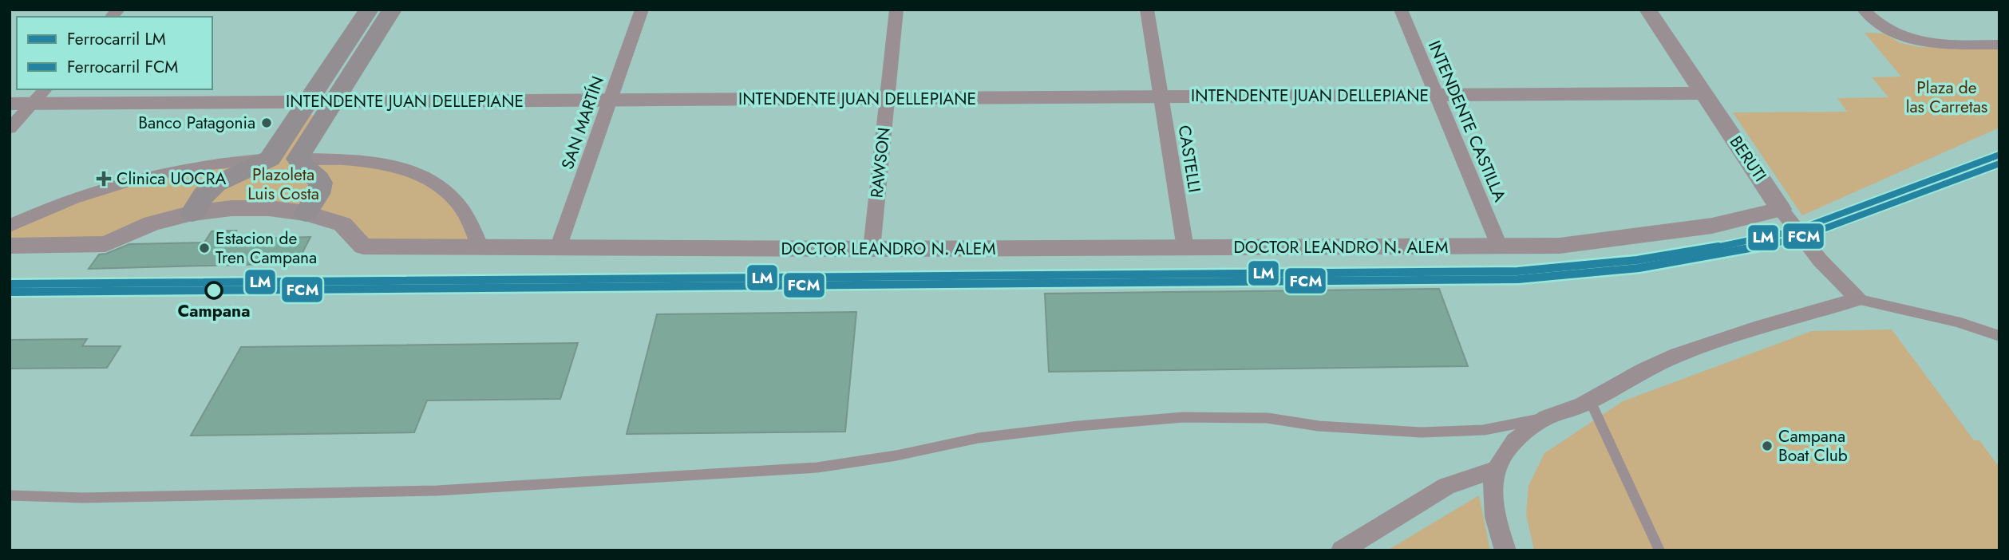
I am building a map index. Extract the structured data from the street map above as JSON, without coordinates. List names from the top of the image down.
{
  "streets": {
    "street": [
      "INTENDENTE JUAN DELLEPIANE",
      "INTENDENTE CASTILLA",
      "SAN MARTÍN",
      "CASTELLI",
      "BERUTI",
      "RAWSON",
      "DOCTOR LEANDRO N. ALEM"
    ]
  },
  "crossings": [
    ["INTENDENTE JUAN DELLEPIANE", "INTENDENTE CASTILLA"],
    ["INTENDENTE JUAN DELLEPIANE", "SAN MARTÍN"],
    ["INTENDENTE JUAN DELLEPIANE", "CASTELLI"],
    ["INTENDENTE JUAN DELLEPIANE", "BERUTI"],
    ["INTENDENTE JUAN DELLEPIANE", "RAWSON"],
    ["INTENDENTE CASTILLA", "DOCTOR LEANDRO N. ALEM"],
    ["SAN MARTÍN", "DOCTOR LEANDRO N. ALEM"],
    ["CASTELLI", "DOCTOR LEANDRO N. ALEM"],
    ["BERUTI", "DOCTOR LEANDRO N. ALEM"],
    ["RAWSON", "DOCTOR LEANDRO N. ALEM"]
  ],
  "parks": ["Plaza de las Carretas", "Plazoleta Luis Costa"],
  "places": {
    "other": [
      "Banco Patagonia",
      "Estacion de Tren Campana",
      "Campana",
      "Campana Boat Club"
    ],
    "health": ["Clinica UOCRA"]
  },
  "lines": ["rail line LM", "rail line FCM"],
  "legend": ["Ferrocarril LM", "Ferrocarril FCM"]
}
